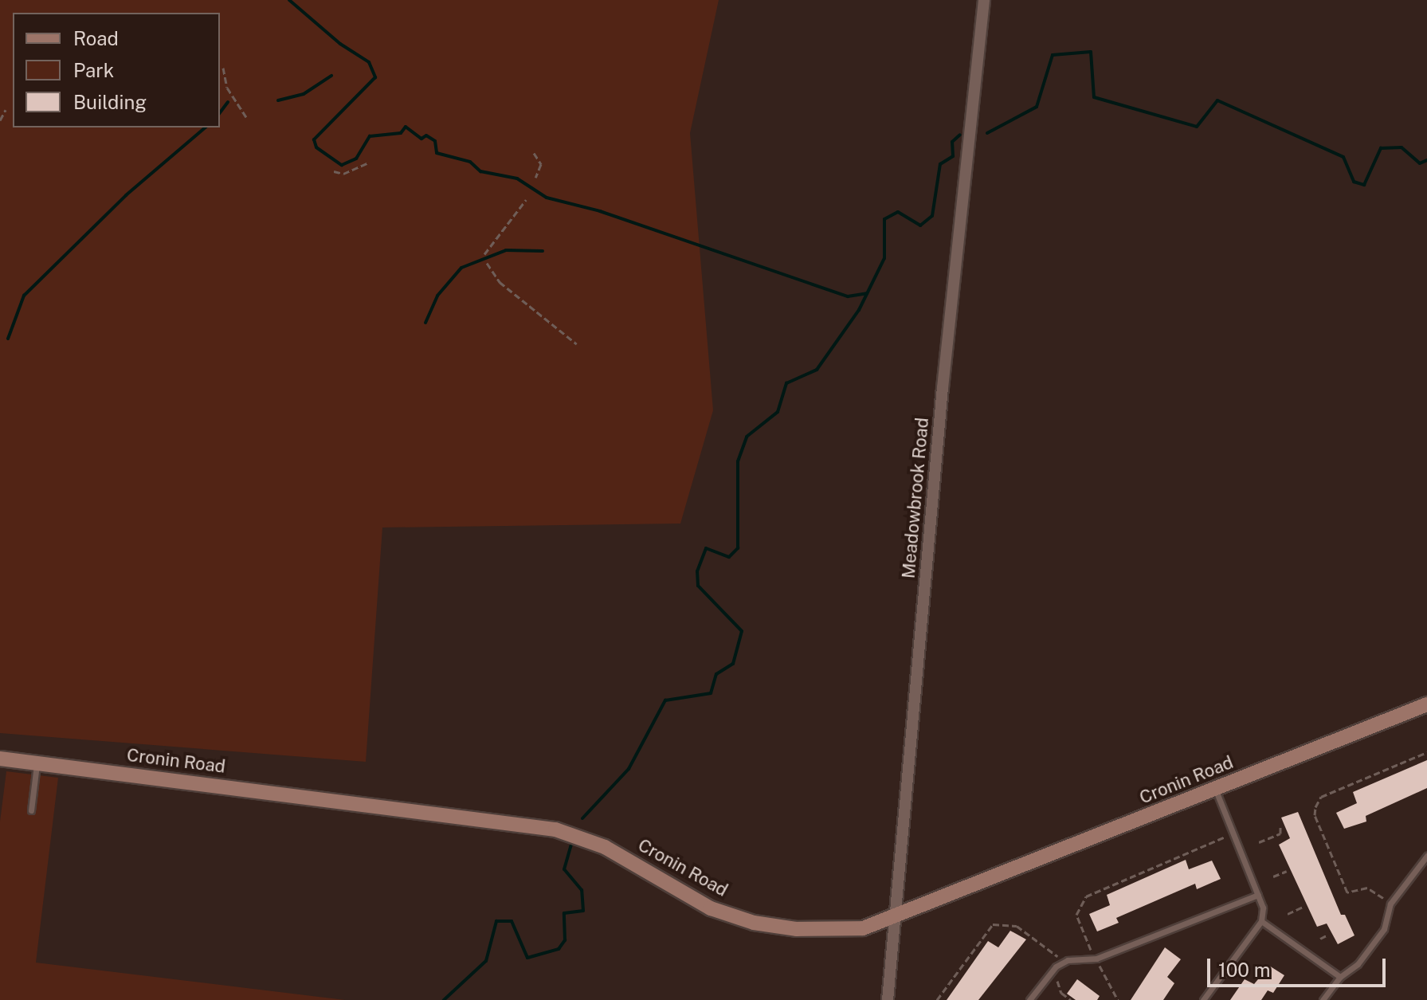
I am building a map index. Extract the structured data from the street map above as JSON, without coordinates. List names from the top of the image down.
{
  "streets": {
    "street": ["Meadowbrook Road", "Cronin Road"]
  },
  "crossings": [
    ["Meadowbrook Road", "Cronin Road"]
  ],
  "legend": ["Road", "Park", "Building"],
  "scale_bar": "100 m"
}
